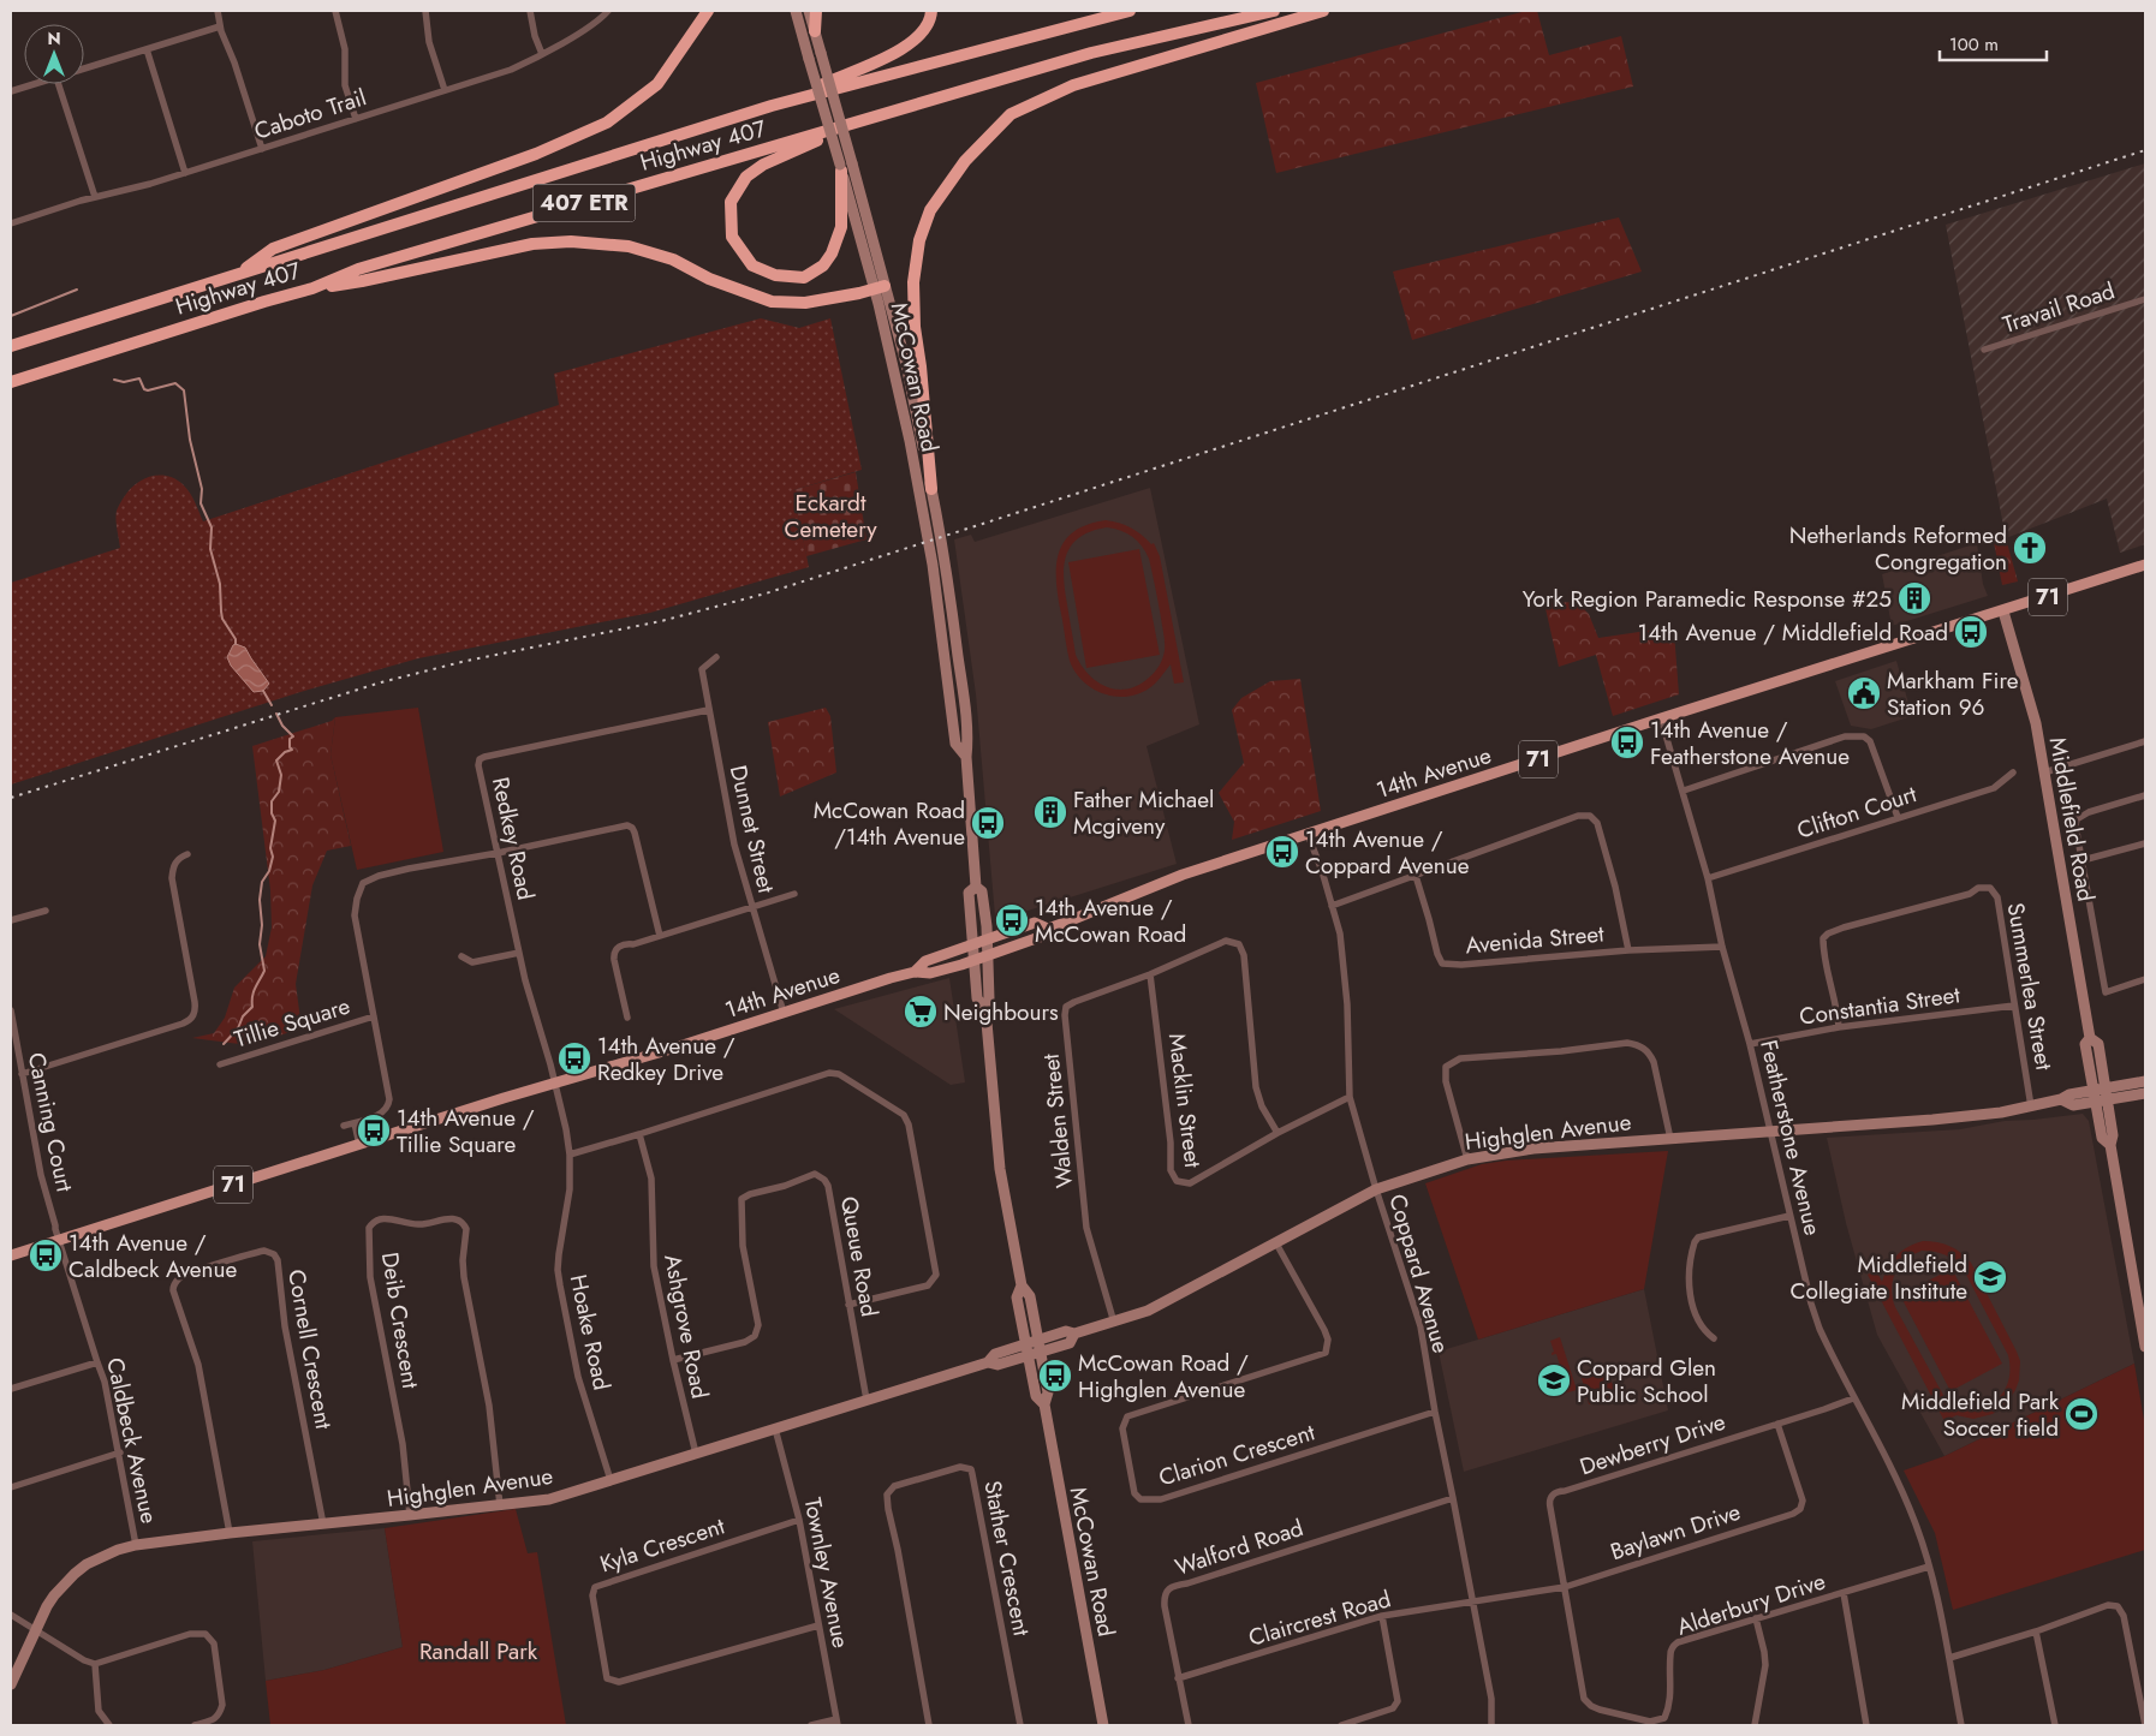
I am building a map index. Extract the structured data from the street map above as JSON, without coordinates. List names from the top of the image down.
{
  "streets": {
    "highway": ["Highway 407", "407 ETR"],
    "main road": [
      "McCowan Road",
      "71",
      "14th Avenue",
      "Middlefield Road",
      "Highglen Avenue"
    ],
    "street": [
      "Caboto Trail",
      "Travail Road",
      "Clifton Court",
      "Dunnet Street",
      "Redkey Road",
      "Avenida Street",
      "Summerlea Street",
      "Constantia Street",
      "Tillie Square",
      "Macklin Street",
      "Walden Street",
      "Canning Court",
      "Featherstone Avenue",
      "Queue Road",
      "Coppard Avenue",
      "Deib Crescent",
      "Ashgrove Road",
      "Hoake Road",
      "Cornell Crescent",
      "Caldbeck Avenue",
      "Dewberry Drive",
      "Clarion Crescent",
      "Baylawn Drive",
      "Kyla Crescent",
      "Walford Road",
      "Stather Crescent",
      "Townley Avenue",
      "Alderbury Drive",
      "Claircrest Road"
    ]
  },
  "crossings": [
    ["McCowan Road", "14th Avenue"],
    ["McCowan Road", "Highglen Avenue"],
    ["14th Avenue", "Middlefield Road"],
    ["14th Avenue", "Dunnet Street"],
    ["14th Avenue", "Redkey Road"],
    ["14th Avenue", "Canning Court"],
    ["14th Avenue", "Featherstone Avenue"],
    ["14th Avenue", "Coppard Avenue"],
    ["14th Avenue", "Hoake Road"],
    ["14th Avenue", "Caldbeck Avenue"],
    ["Clifton Court", "Featherstone Avenue"],
    ["Middlefield Road", "Highglen Avenue"],
    ["Dunnet Street", "Redkey Road"],
    ["Redkey Road", "Tillie Square"],
    ["Redkey Road", "Hoake Road"],
    ["Avenida Street", "Featherstone Avenue"],
    ["Summerlea Street", "Constantia Street"],
    ["Summerlea Street", "Highglen Avenue"],
    ["Constantia Street", "Featherstone Avenue"],
    ["Macklin Street", "Walden Street"],
    ["Macklin Street", "Coppard Avenue"],
    ["Walden Street", "Highglen Avenue"],
    ["Canning Court", "Caldbeck Avenue"],
    ["Highglen Avenue", "Featherstone Avenue"],
    ["Highglen Avenue", "Queue Road"],
    ["Highglen Avenue", "Coppard Avenue"],
    ["Highglen Avenue", "Deib Crescent"],
    ["Highglen Avenue", "Ashgrove Road"],
    ["Highglen Avenue", "Hoake Road"],
    ["Highglen Avenue", "Cornell Crescent"],
    ["Highglen Avenue", "Caldbeck Avenue"],
    ["Highglen Avenue", "Clarion Crescent"],
    ["Highglen Avenue", "Townley Avenue"],
    ["Featherstone Avenue", "Dewberry Drive"],
    ["Featherstone Avenue", "Alderbury Drive"],
    ["Queue Road", "Ashgrove Road"],
    ["Coppard Avenue", "Clarion Crescent"],
    ["Coppard Avenue", "Baylawn Drive"],
    ["Coppard Avenue", "Walford Road"],
    ["Coppard Avenue", "Claircrest Road"],
    ["Dewberry Drive", "Baylawn Drive"],
    ["Dewberry Drive", "Alderbury Drive"],
    ["Baylawn Drive", "Alderbury Drive"],
    ["Baylawn Drive", "Claircrest Road"],
    ["Kyla Crescent", "Townley Avenue"],
    ["Walford Road", "Claircrest Road"]
  ],
  "parks": ["Eckardt Cemetery", "Randall Park"],
  "places": {
    "church": ["Netherlands Reformed Congregation"],
    "building": ["York Region Paramedic Response #25", "Father Michael Mcgiveny"],
    "bus stop": [
      "14th Avenue / Middlefield Road",
      "14th Avenue / Featherstone Avenue",
      "McCowan Road /14th Avenue",
      "14th Avenue / Coppard Avenue",
      "14th Avenue / McCowan Road",
      "14th Avenue / Redkey Drive",
      "14th Avenue / Tillie Square",
      "14th Avenue / Caldbeck Avenue",
      "McCowan Road / Highglen Avenue"
    ],
    "public building": ["Markham Fire Station 96"],
    "supermarket": ["Neighbours"],
    "school or university": ["Middlefield Collegiate Institute", "Coppard Glen Public School"],
    "sports": ["Middlefield Park Soccer field"]
  },
  "scale_bar": "100 m",
  "north": "top"
}
